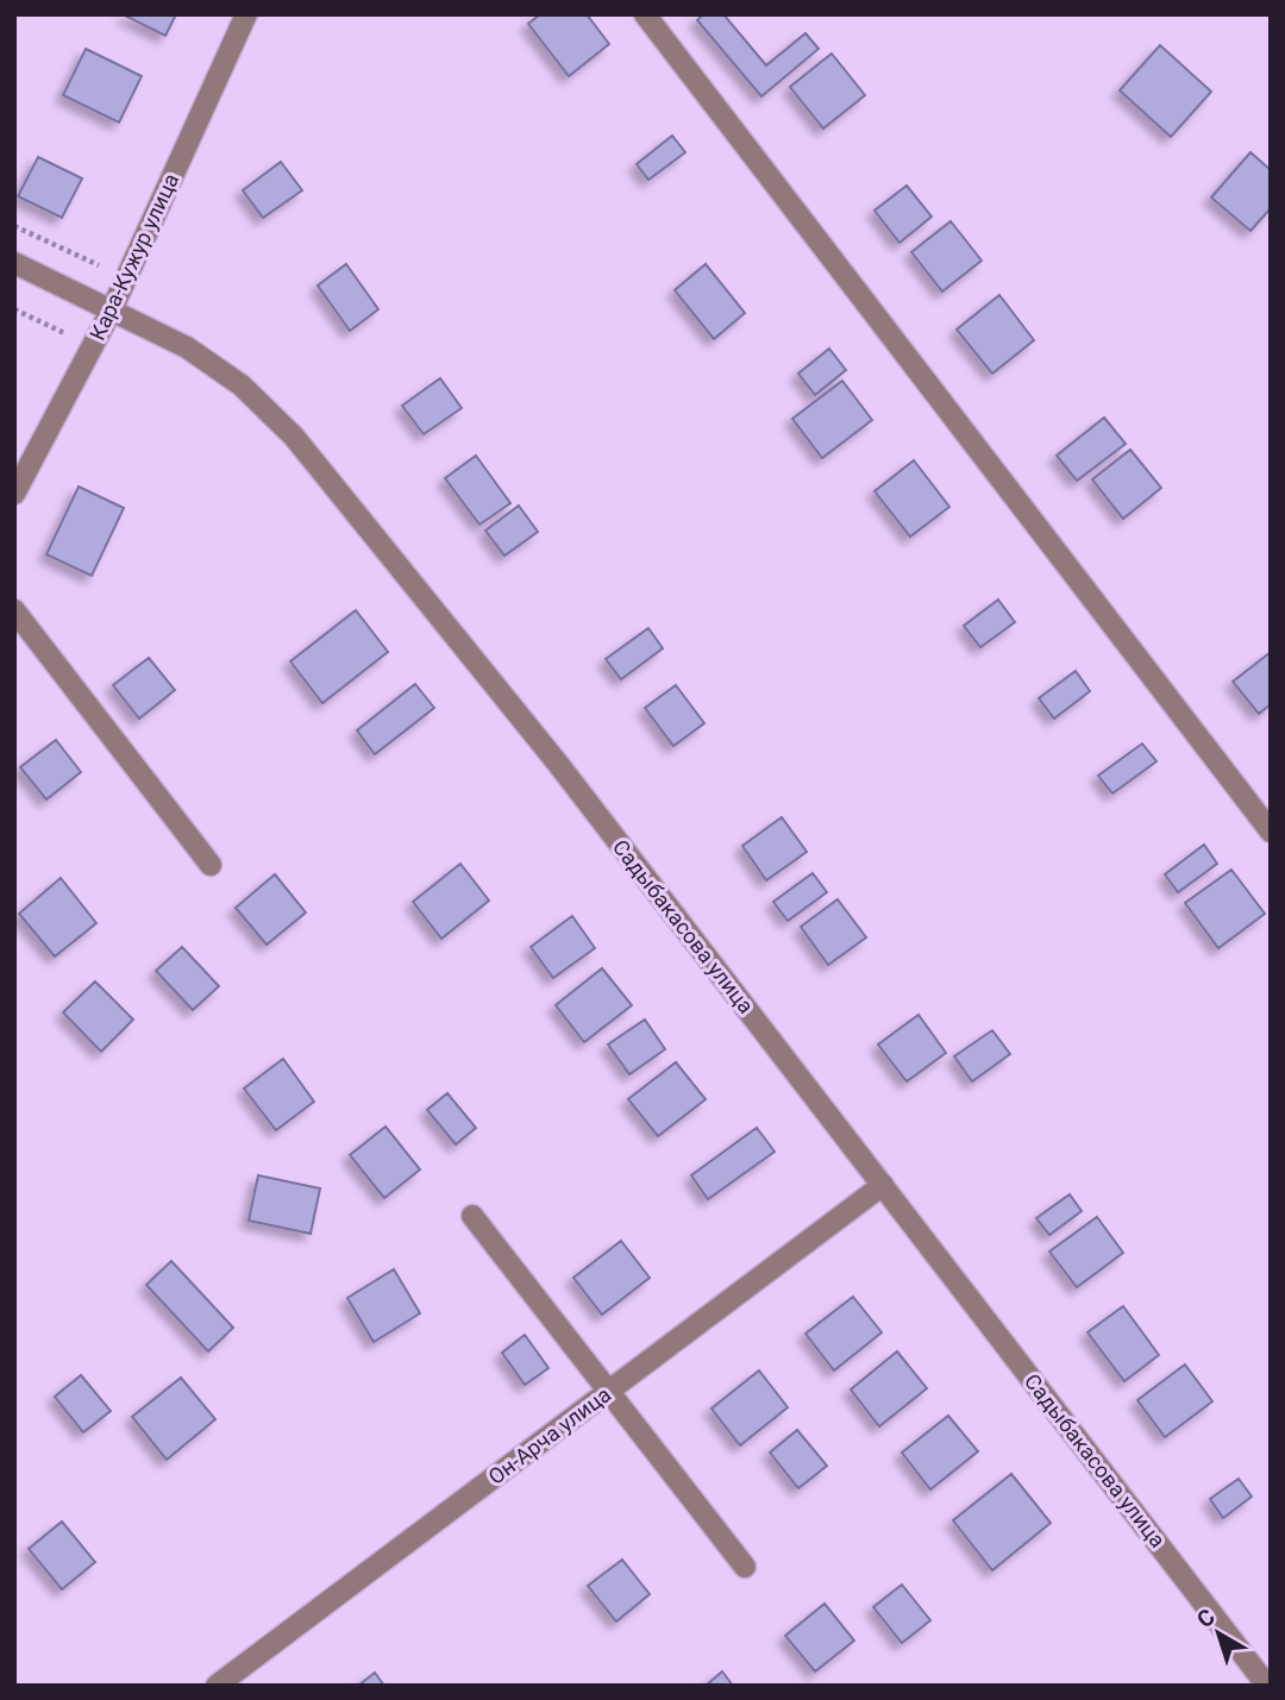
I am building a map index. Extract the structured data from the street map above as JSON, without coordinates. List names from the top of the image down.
{
  "streets": {
    "street": ["Кара-Кужур улица", "Садыбакасова улица", "Он-Арча улица"]
  },
  "crossings": [
    ["Кара-Кужур улица", "Садыбакасова улица"],
    ["Садыбакасова улица", "Он-Арча улица"]
  ],
  "north": "top left"
}
